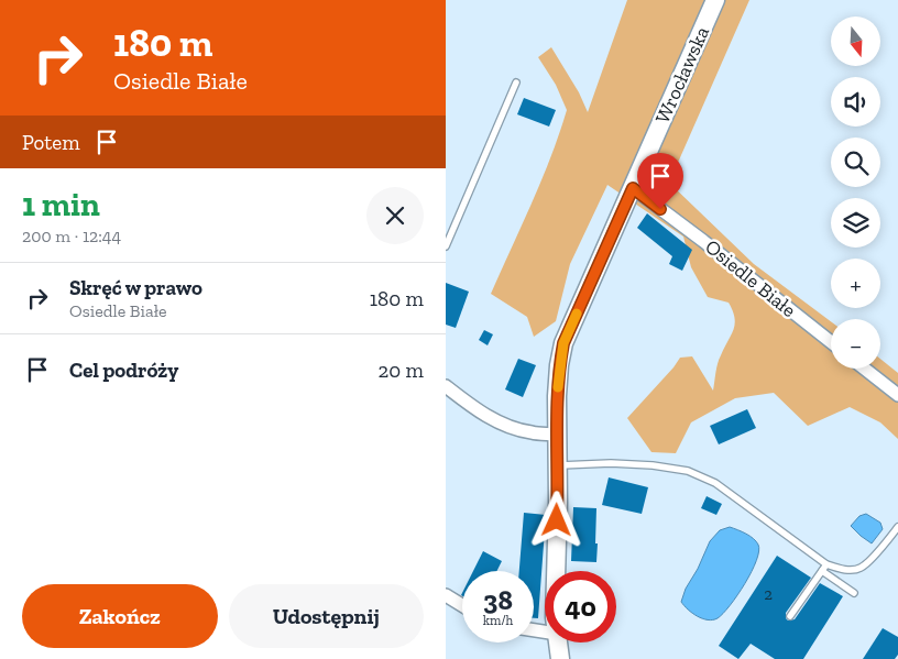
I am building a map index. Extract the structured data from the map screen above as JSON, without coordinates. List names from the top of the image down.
{
  "streets": {
    "street": ["Wrocławska", "Osiedle Białe"]
  },
  "crossings": [
    ["Wrocławska", "Osiedle Białe"]
  ],
  "house_numbers": ["2"],
  "north": "bottom",
  "page": {
    "turn": ["180 m", "Osiedle Białe"],
    "map_buttons": ["+", "−"],
    "then": "Potem",
    "heading": ["1 min", "200 m · 12:44"],
    "list": [
      {
        "name": "Skręć w prawo",
        "note": "Osiedle Białe",
        "value": "180 m"
      },
      {
        "name": "Cel podróży",
        "value": "20 m"
      }
    ],
    "speed": "38 km/h",
    "limit": "40",
    "buttons": ["Zakończ", "Udostępnij"]
  }
}
